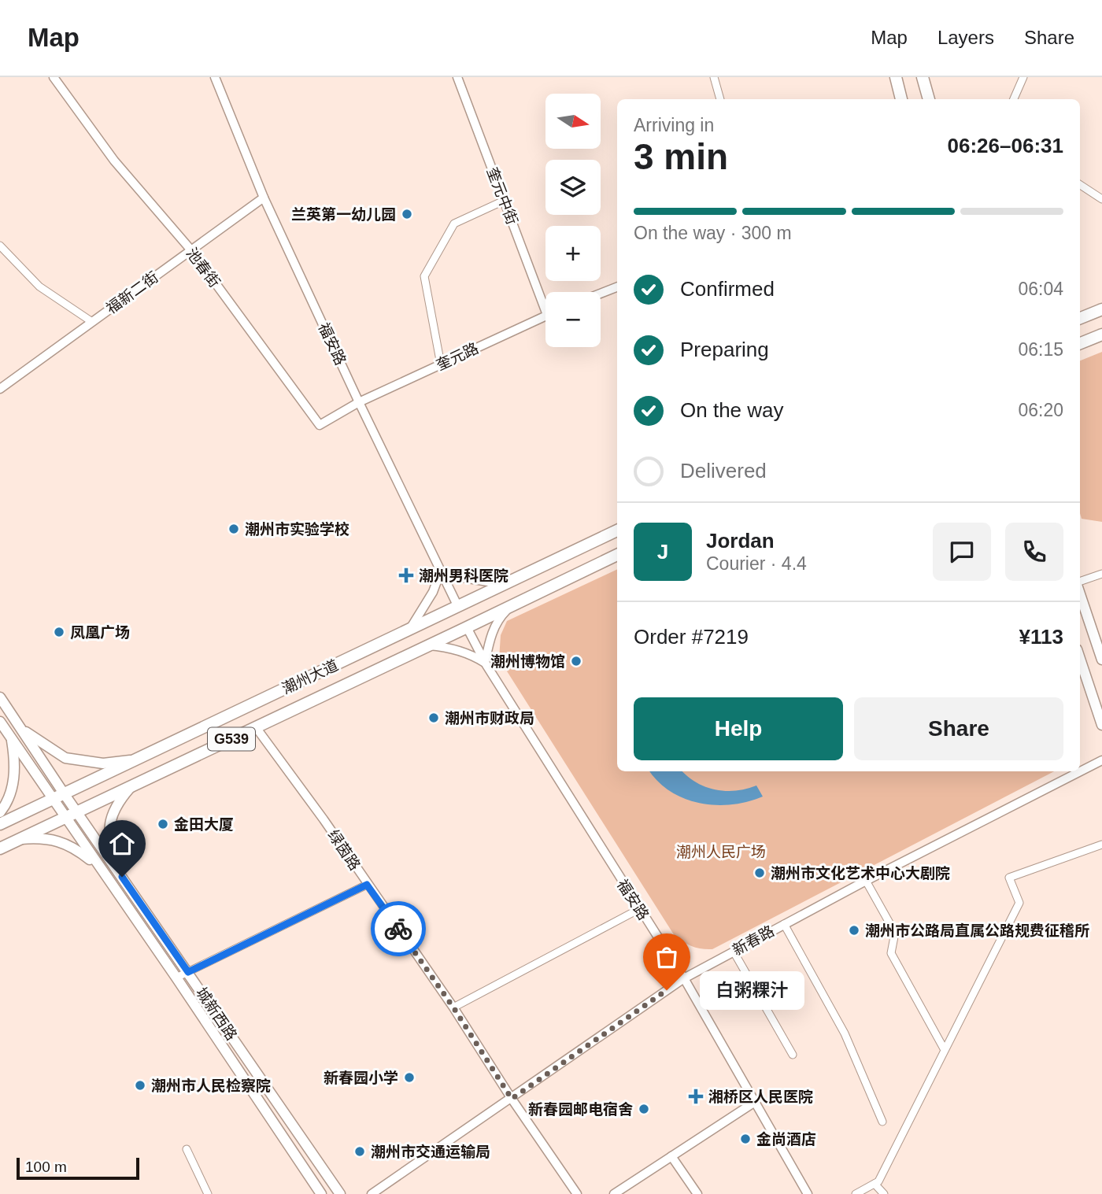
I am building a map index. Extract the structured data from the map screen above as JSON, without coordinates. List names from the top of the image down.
{
  "streets": {
    "main road": ["潮州大道", "G539", "城新西路"],
    "street": [
      "奎元中街",
      "池春街",
      "福新二街",
      "福安路",
      "奎元路",
      "绿茵路",
      "新春路"
    ]
  },
  "crossings": [
    ["池春街", "福新二街"],
    ["池春街", "福安路"],
    ["池春街", "奎元路"],
    ["福新二街", "福安路"],
    ["福安路", "奎元路"],
    ["福安路", "潮州大道"],
    ["福安路", "新春路"],
    ["潮州大道", "绿茵路"],
    ["潮州大道", "城新西路"],
    ["绿茵路", "新春路"]
  ],
  "parks": ["潮州人民广场"],
  "places": {
    "other": [
      "兰英第一幼儿园",
      "潮州市实验学校",
      "凤凰广场",
      "潮州博物馆",
      "潮州市财政局",
      "金田大厦",
      "潮州市文化艺术中心大剧院",
      "潮州市公路局直属公路规费征稽所",
      "白粥粿汁",
      "新春园小学",
      "潮州市人民检察院",
      "新春园邮电宿舍",
      "金尚酒店",
      "潮州市交通运输局"
    ],
    "health": ["潮州男科医院", "湘桥区人民医院"]
  },
  "scale_bar": "100 m",
  "north": "right",
  "page": {
    "header": "Map",
    "nav": ["Map", "Layers", "Share"],
    "map_buttons": ["+", "−"],
    "heading": ["3 min", "Arriving in", "06:26–06:31"],
    "panel": [
      "Jordan",
      "Courier · 4.4",
      "Order #7219",
      "¥113"
    ],
    "bar": "On the way · 300 m",
    "list": [
      ["Confirmed", "06:04"],
      ["Preparing", "06:15"],
      ["On the way", "06:20"],
      "Delivered"
    ],
    "round": "J",
    "buttons": ["Help", "Share"],
    "bubble": "白粥粿汁",
    "scale": "100 m"
  }
}
